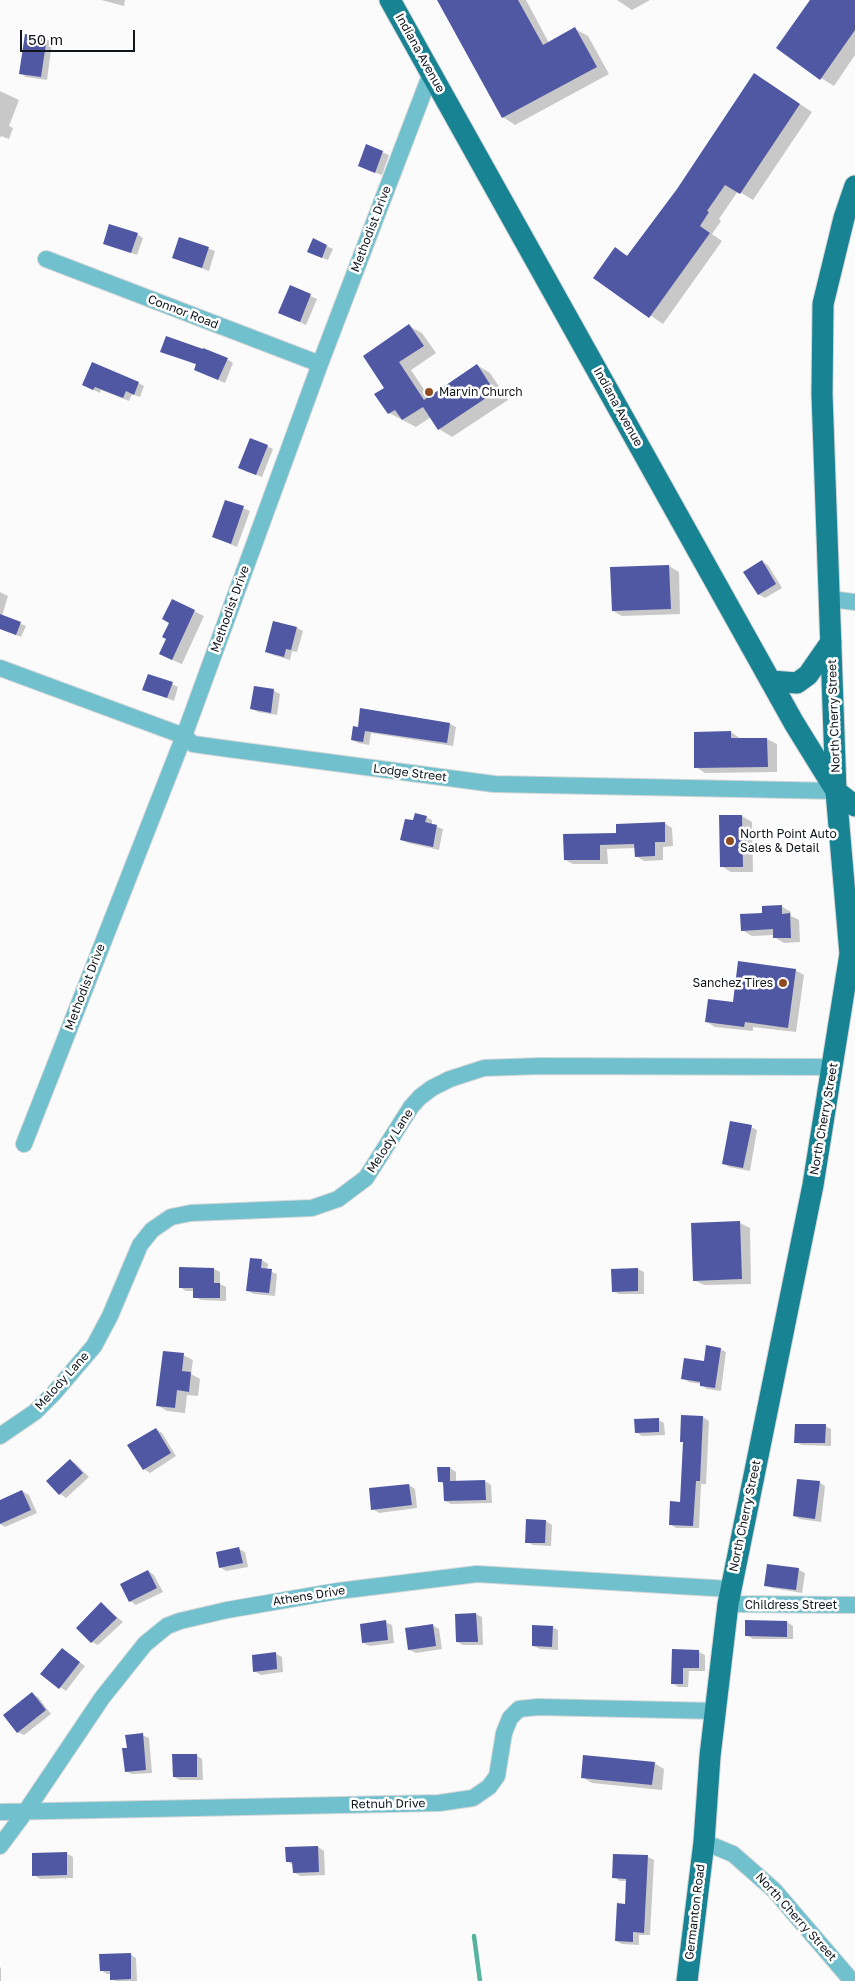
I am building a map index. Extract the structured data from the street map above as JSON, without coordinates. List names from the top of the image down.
{
  "streets": {
    "main road": ["Indiana Avenue", "North Cherry Street", "Germanton Road"],
    "street": [
      "Methodist Drive",
      "Connor Road",
      "Lodge Street",
      "Melody Lane",
      "Athens Drive",
      "Childress Street",
      "Retnuh Drive"
    ]
  },
  "crossings": [
    ["Indiana Avenue", "Methodist Drive"],
    ["Indiana Avenue", "North Cherry Street"],
    ["Indiana Avenue", "Lodge Street"],
    ["Methodist Drive", "Connor Road"],
    ["Methodist Drive", "Lodge Street"],
    ["North Cherry Street", "Lodge Street"],
    ["North Cherry Street", "Melody Lane"],
    ["North Cherry Street", "Athens Drive"],
    ["North Cherry Street", "Childress Street"],
    ["North Cherry Street", "Retnuh Drive"],
    ["North Cherry Street", "Germanton Road"],
    ["Athens Drive", "Childress Street"],
    ["Athens Drive", "Retnuh Drive"]
  ],
  "places": ["Marvin Church", "North Point Auto Sales & Detail", "Sanchez Tires"],
  "scale_bar": "50 m"
}
